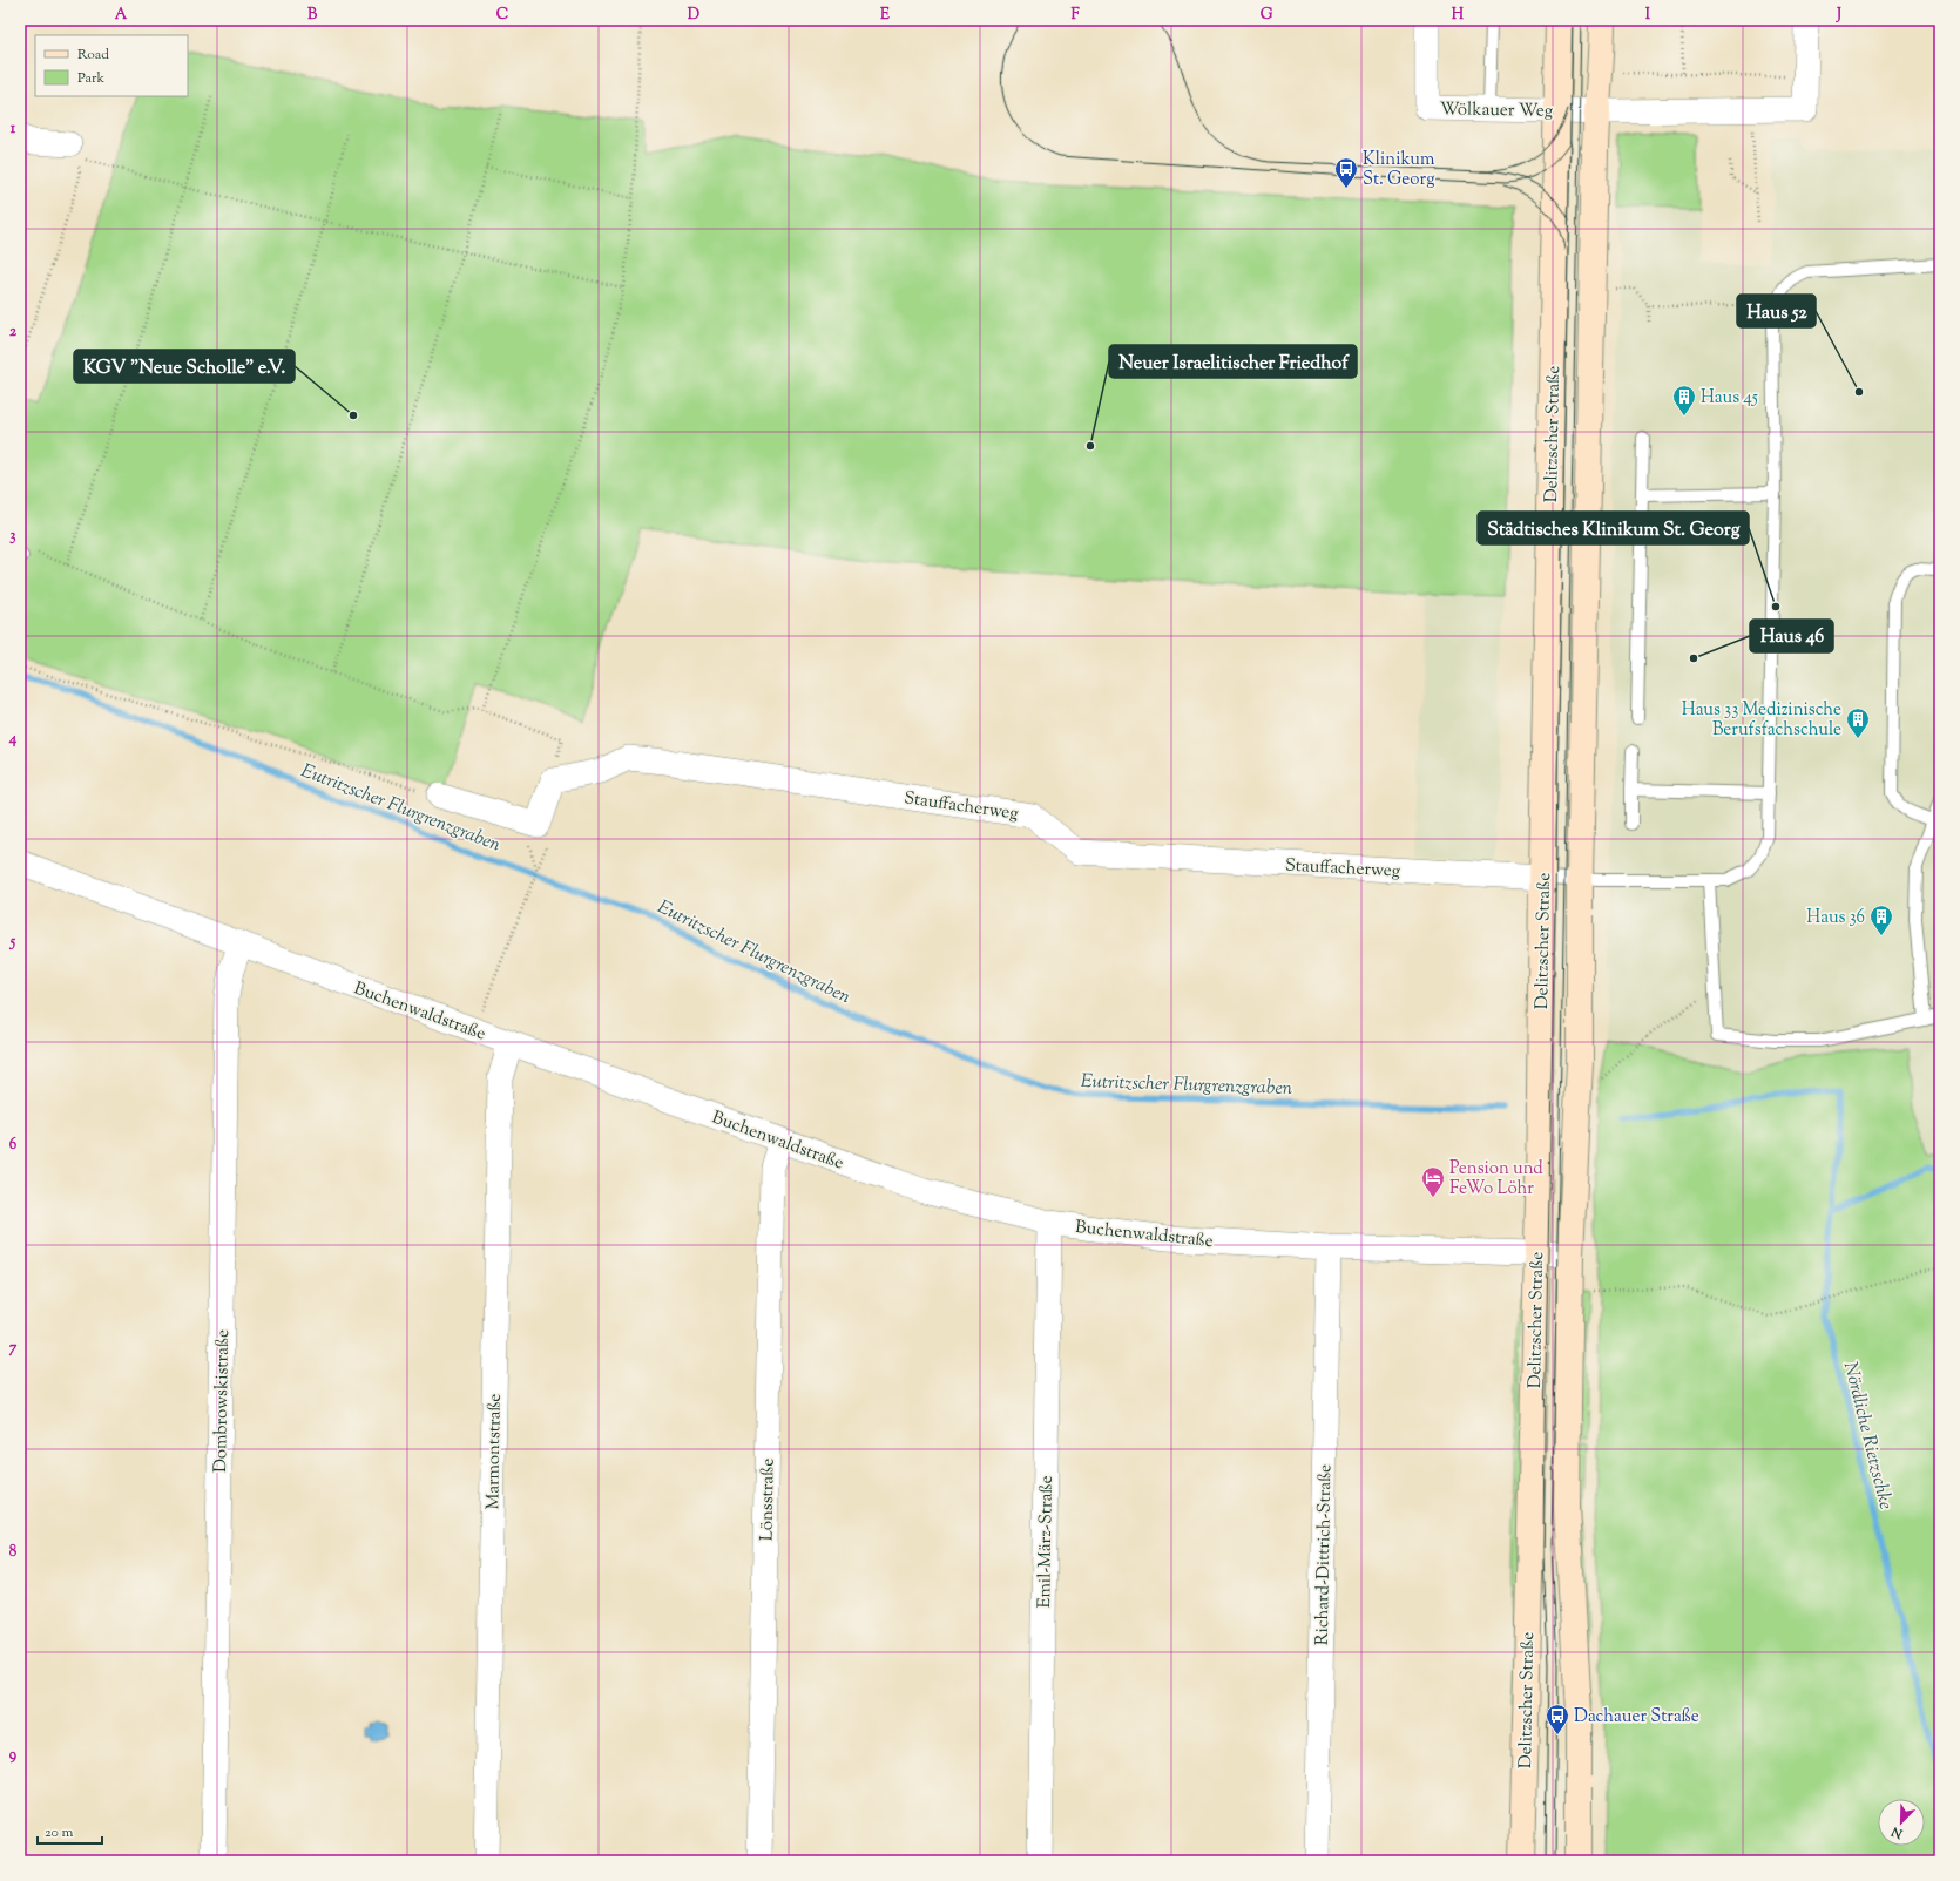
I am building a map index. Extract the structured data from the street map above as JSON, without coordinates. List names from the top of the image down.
{
  "streets": {
    "main road": ["Delitzscher Straße"],
    "street": [
      "Wölkauer Weg",
      "Stauffacherweg",
      "Buchenwaldstraße",
      "Dombrowskistraße",
      "Marmontstraße",
      "Lönsstraße",
      "Emil-März-Straße",
      "Richard-Dittrich-Straße"
    ]
  },
  "crossings": [
    ["Wölkauer Weg", "Delitzscher Straße"],
    ["Delitzscher Straße", "Stauffacherweg"],
    ["Delitzscher Straße", "Buchenwaldstraße"],
    ["Buchenwaldstraße", "Dombrowskistraße"],
    ["Buchenwaldstraße", "Marmontstraße"],
    ["Buchenwaldstraße", "Lönsstraße"],
    ["Buchenwaldstraße", "Emil-März-Straße"],
    ["Buchenwaldstraße", "Richard-Dittrich-Straße"]
  ],
  "water": ["Eutritzscher Flurgrenzgraben", "Nördliche Rietzschke"],
  "places": {
    "bus stop": ["Klinikum St. Georg", "Dachauer Straße"],
    "other": [
      "Haus 52",
      "KGV \"Neue Scholle\" e.V.",
      "Neuer Israelitischer Friedhof",
      "Städtisches Klinikum St. Georg",
      "Haus 46"
    ],
    "building": ["Haus 45", "Haus 33 Medizinische Berufsfachschule", "Haus 36"],
    "hotel": ["Pension und FeWo Löhr"]
  },
  "legend": ["Road", "Park"],
  "scale_bar": "20 m",
  "north": "bottom left",
  "grid": {
    "columns": [
      "A",
      "B",
      "C",
      "D",
      "E",
      "F",
      "G",
      "H",
      "I",
      "J"
    ],
    "rows": [
      "1",
      "2",
      "3",
      "4",
      "5",
      "6",
      "7",
      "8",
      "9"
    ]
  }
}
